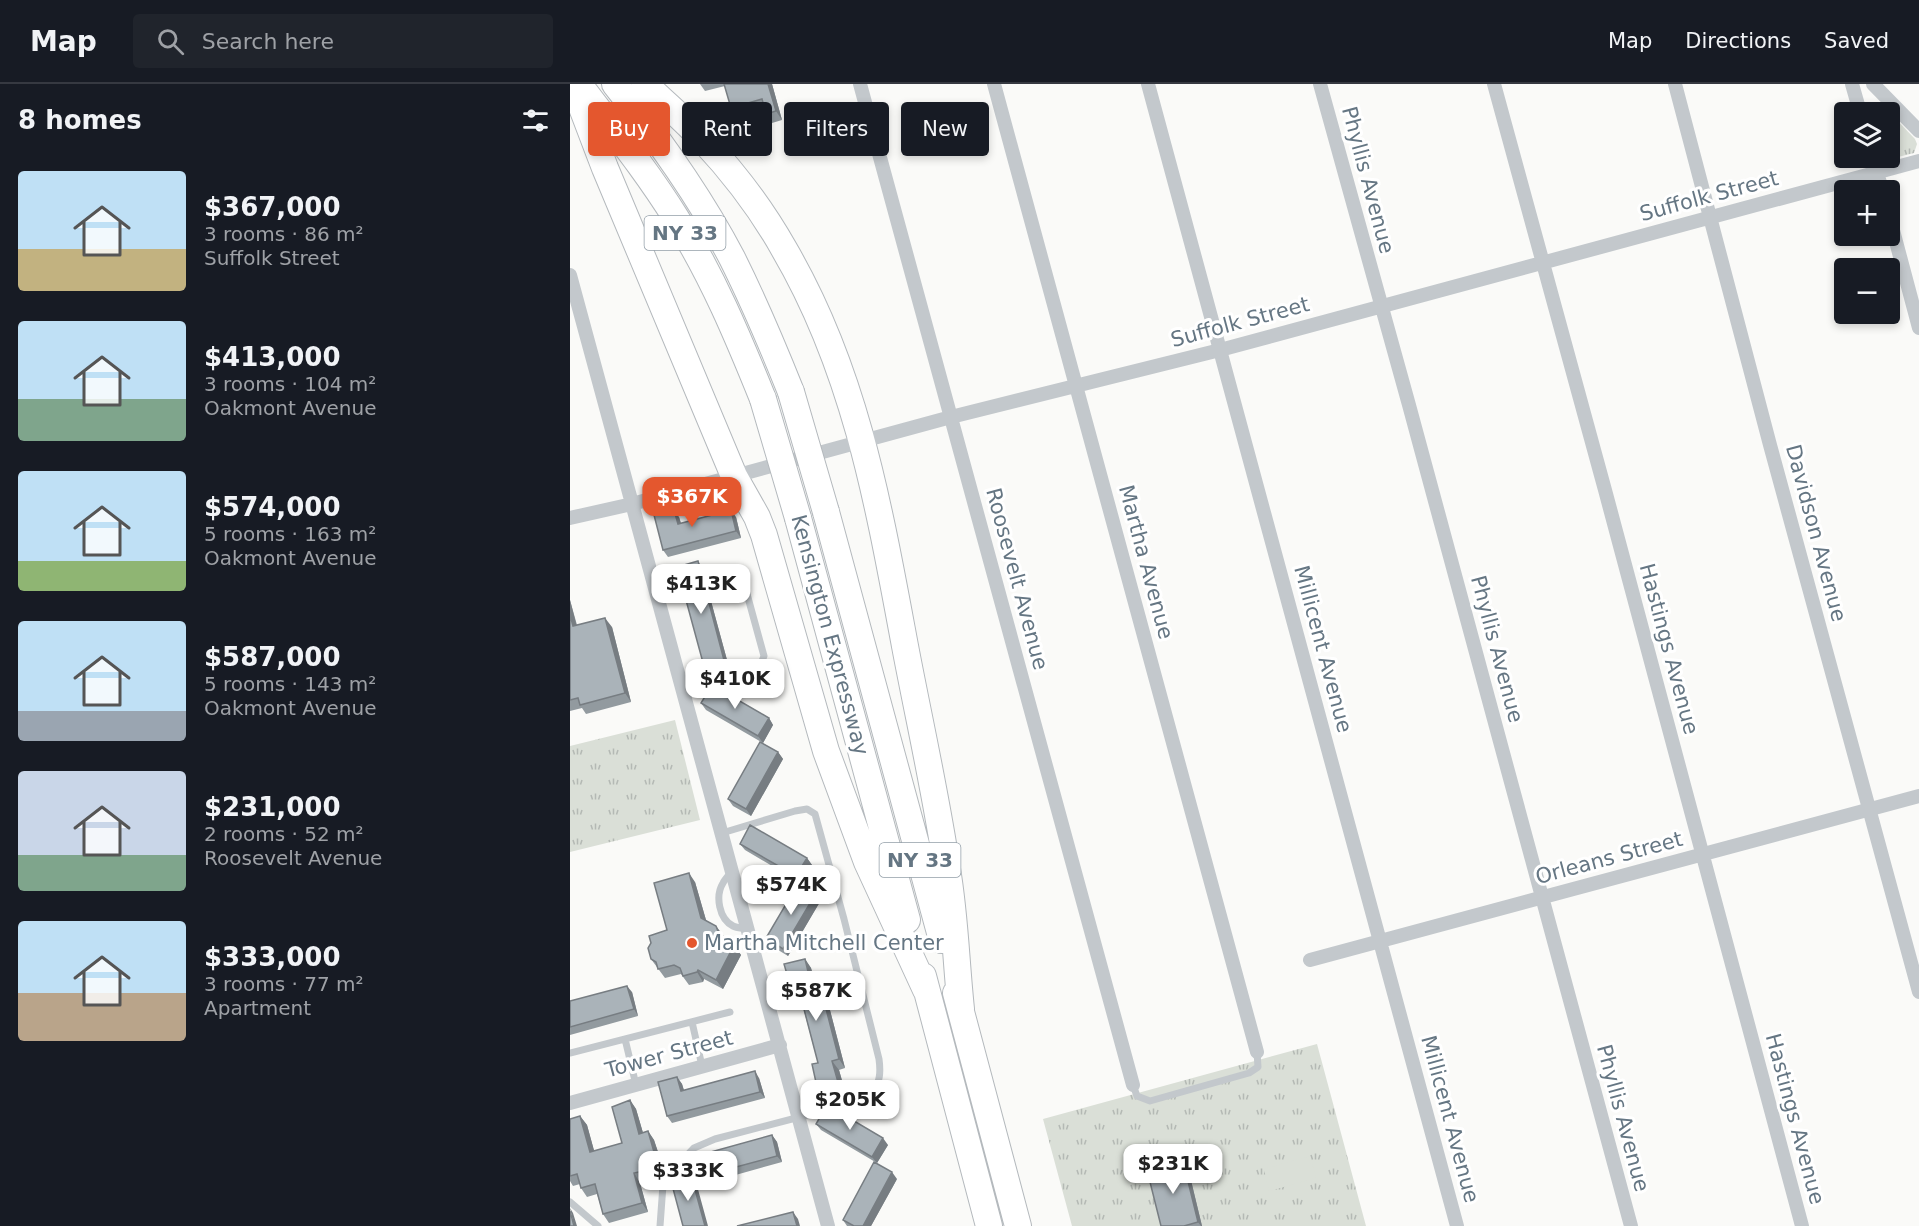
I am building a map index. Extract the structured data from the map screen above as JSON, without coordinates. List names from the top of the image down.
{
  "streets": {
    "highway": ["NY 33", "Kensington Expressway"],
    "street": [
      "Phyllis Avenue",
      "Suffolk Street",
      "Davidson Avenue",
      "Martha Avenue",
      "Roosevelt Avenue",
      "Millicent Avenue",
      "Hastings Avenue",
      "Orleans Street",
      "Tower Street"
    ]
  },
  "crossings": [
    ["Phyllis Avenue", "Suffolk Street"],
    ["Phyllis Avenue", "Orleans Street"],
    ["Suffolk Street", "Davidson Avenue"],
    ["Suffolk Street", "Martha Avenue"],
    ["Suffolk Street", "Roosevelt Avenue"],
    ["Suffolk Street", "Millicent Avenue"],
    ["Suffolk Street", "Hastings Avenue"],
    ["Davidson Avenue", "Orleans Street"],
    ["Millicent Avenue", "Orleans Street"],
    ["Hastings Avenue", "Orleans Street"]
  ],
  "places": ["Martha Mitchell Center"],
  "page": {
    "header": "Map",
    "search": "Search here",
    "nav": ["Map", "Directions", "Saved"],
    "heading": "8 homes",
    "map_buttons": ["+", "−"],
    "chip": [
      "Buy",
      "Rent",
      "Filters",
      "New"
    ],
    "list": [
      {
        "name": "$367,000",
        "note": "3 rooms · 86 m² · Suffolk Street"
      },
      {
        "name": "$413,000",
        "note": "3 rooms · 104 m² · Oakmont Avenue"
      },
      {
        "name": "$574,000",
        "note": "5 rooms · 163 m² · Oakmont Avenue"
      },
      {
        "name": "$587,000",
        "note": "5 rooms · 143 m² · Oakmont Avenue"
      },
      {
        "name": "$231,000",
        "note": "2 rooms · 52 m² · Roosevelt Avenue"
      },
      {
        "name": "$333,000",
        "note": "3 rooms · 77 m² · Apartment"
      }
    ],
    "price": [
      "$367K",
      "$413K",
      "$410K",
      "$574K",
      "$587K",
      "$205K",
      "$231K",
      "$333K"
    ]
  }
}
